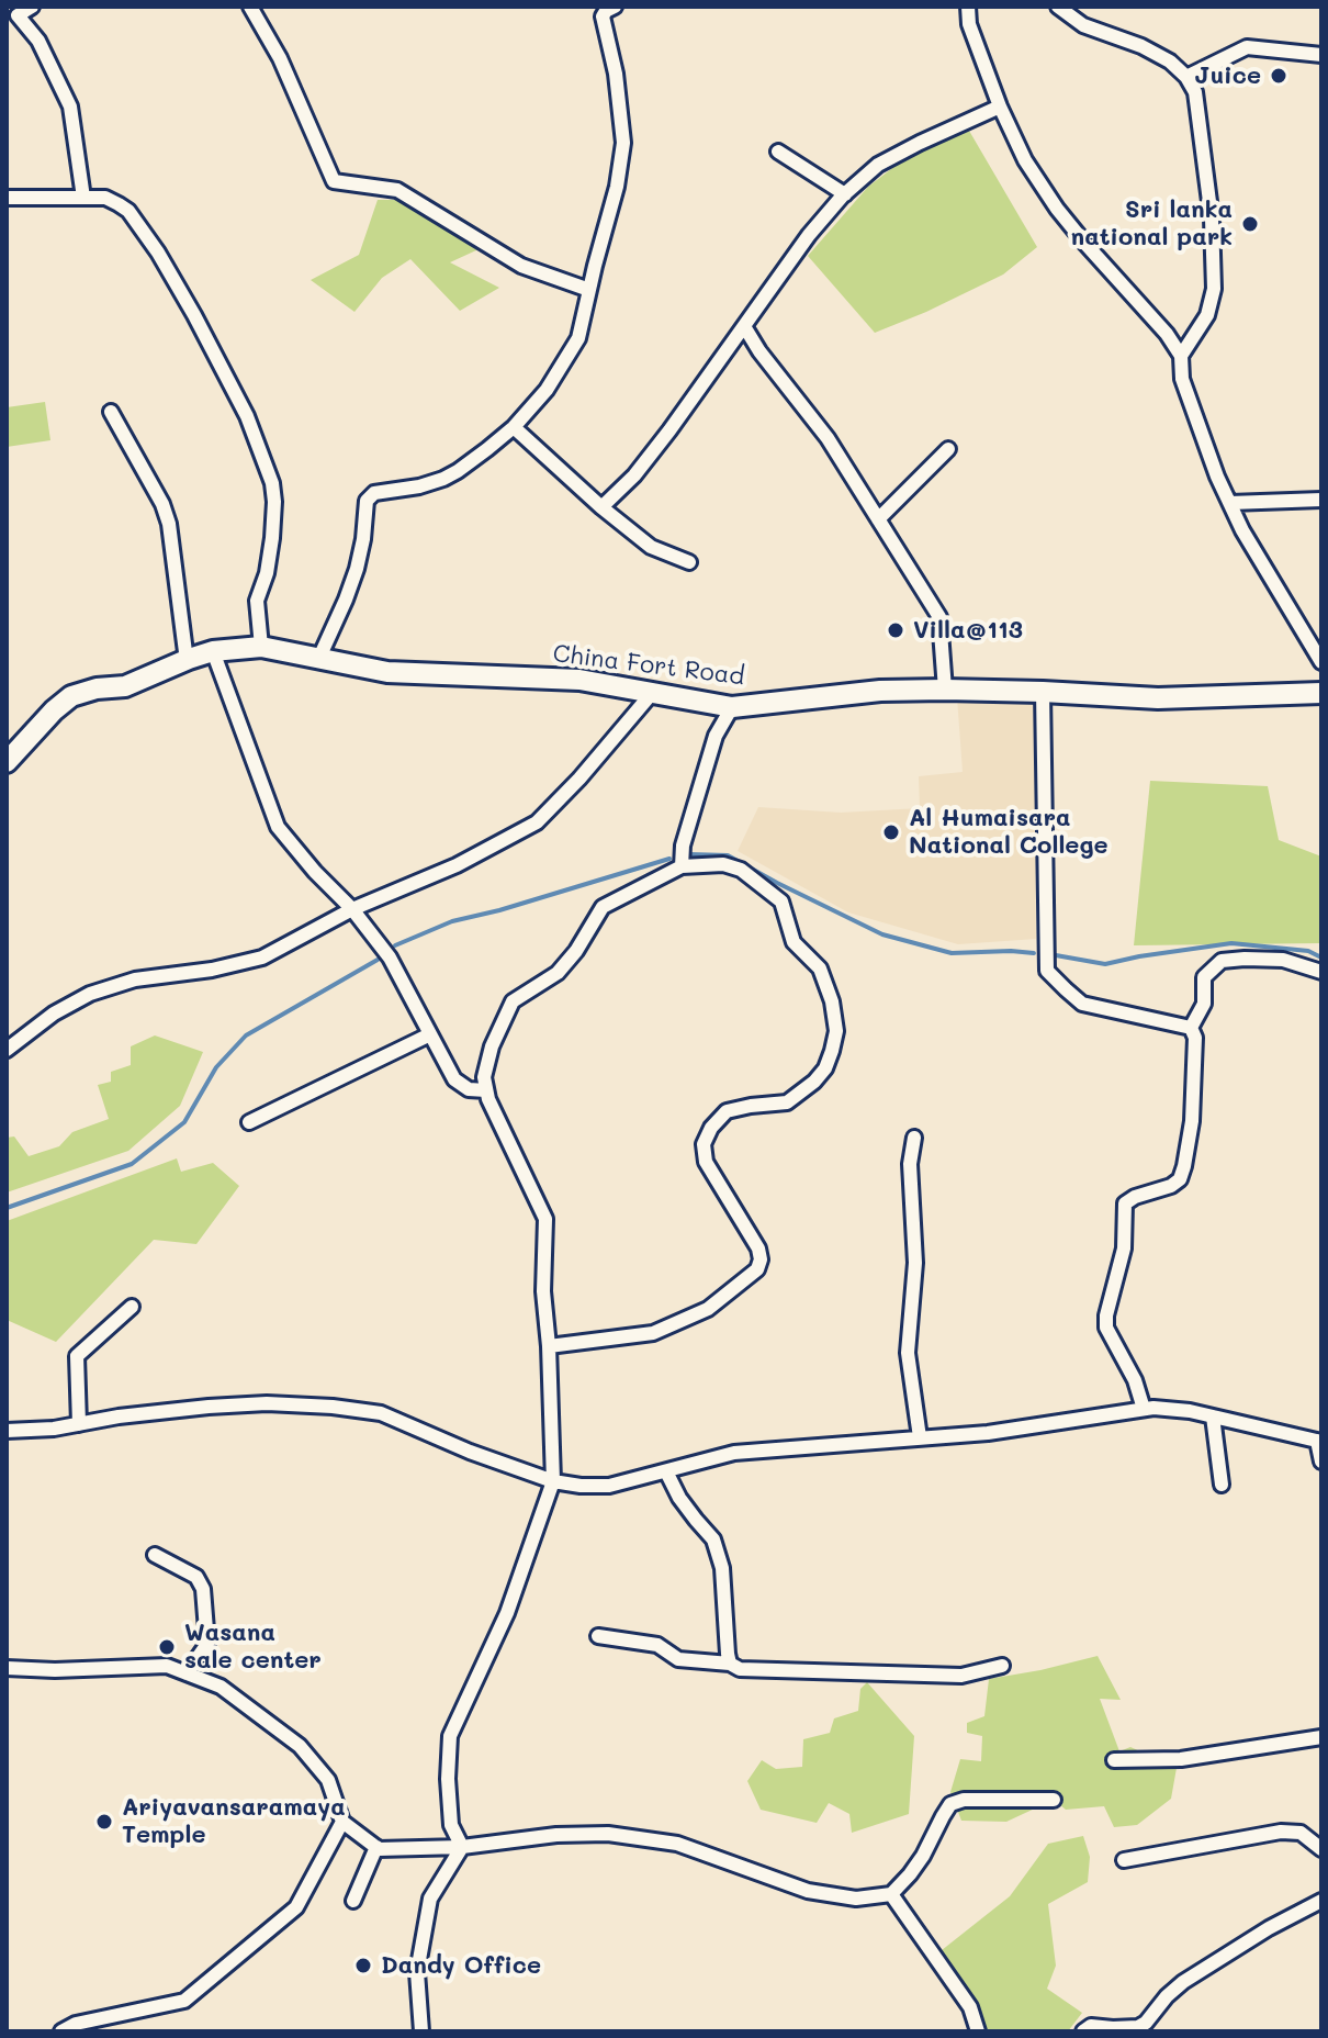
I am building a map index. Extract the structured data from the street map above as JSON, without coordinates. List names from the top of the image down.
{
  "streets": {
    "street": ["China Fort Road"]
  },
  "places": [
    "Juice",
    "Sri lanka national park",
    "Villa@113",
    "Al Humaisara National College",
    "Wasana sale center",
    "Ariyavansaramaya Temple",
    "Dandy Office"
  ]
}
